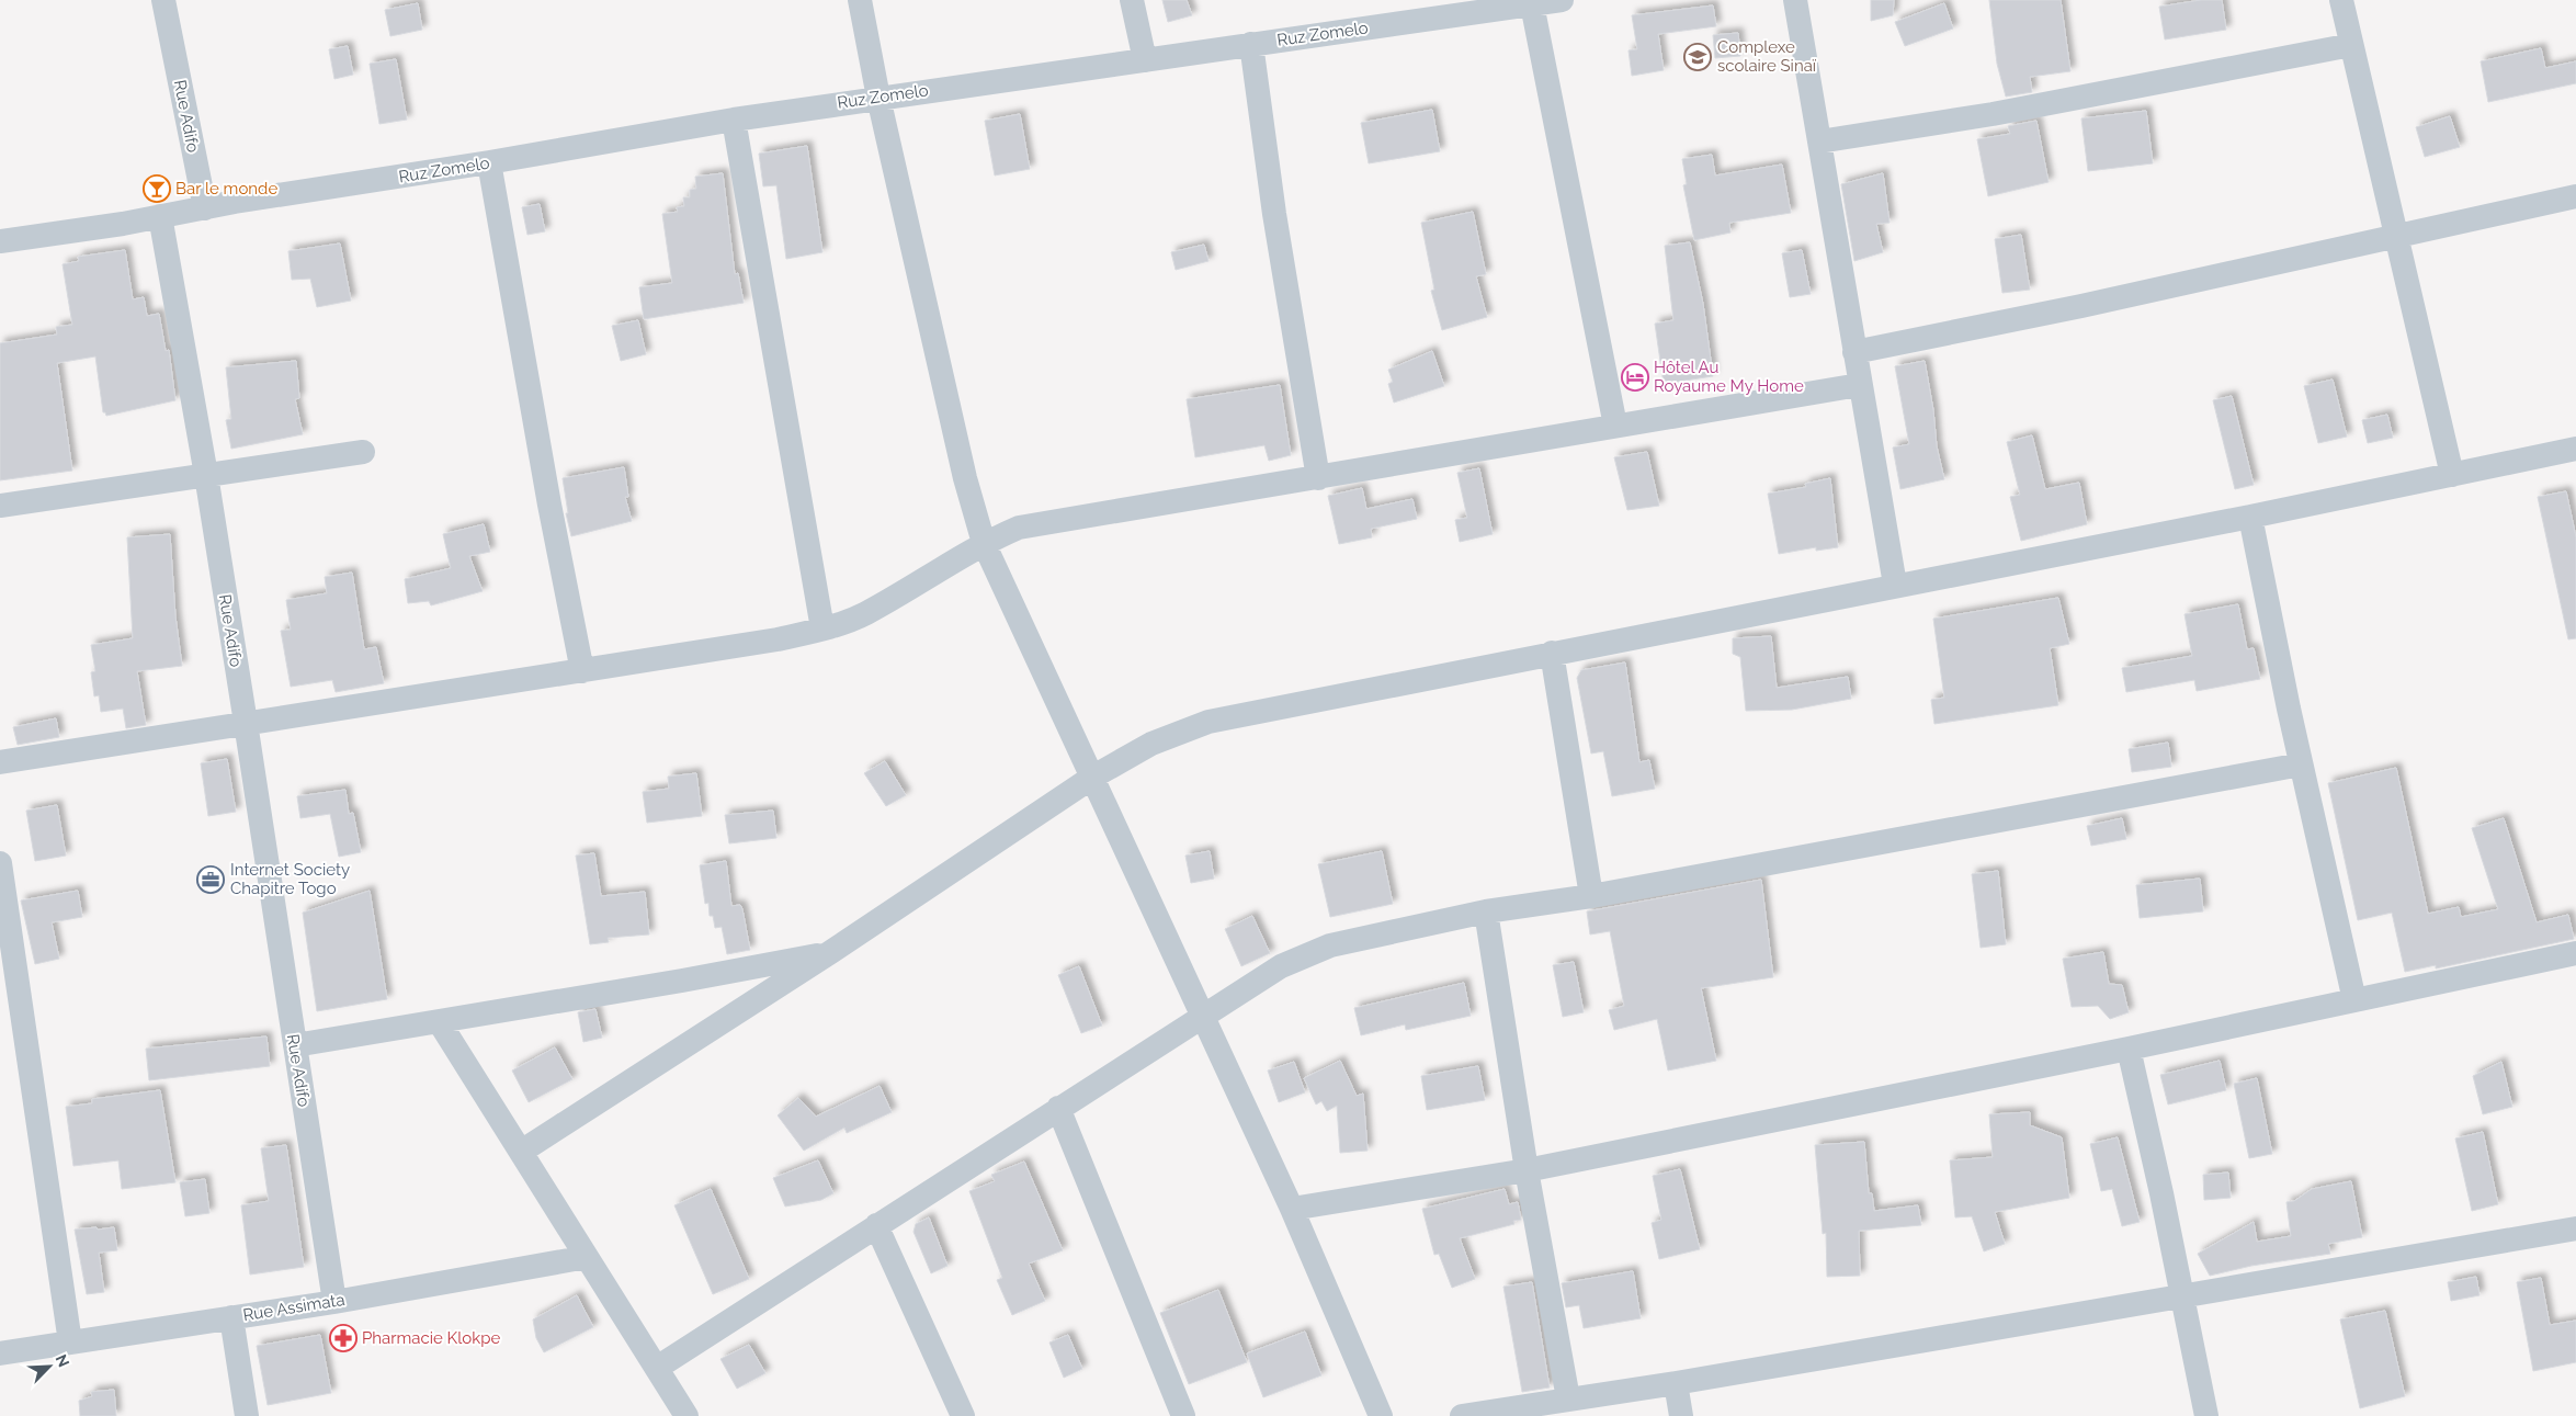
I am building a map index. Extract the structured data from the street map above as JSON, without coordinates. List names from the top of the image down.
{
  "streets": {
    "street": ["Ruz Zomelo", "Rue Adifo", "Rue Assimata"]
  },
  "crossings": [
    ["Ruz Zomelo", "Rue Adifo"],
    ["Rue Adifo", "Rue Assimata"]
  ],
  "places": {
    "school or university": ["Complexe scolaire Sinaï"],
    "bar": ["Bar le monde"],
    "hotel": ["Hôtel Au Royaume My Home"],
    "office": ["Internet Society Chapitre Togo"],
    "pharmacy": ["Pharmacie Klokpe"]
  },
  "north": "top right"
}
